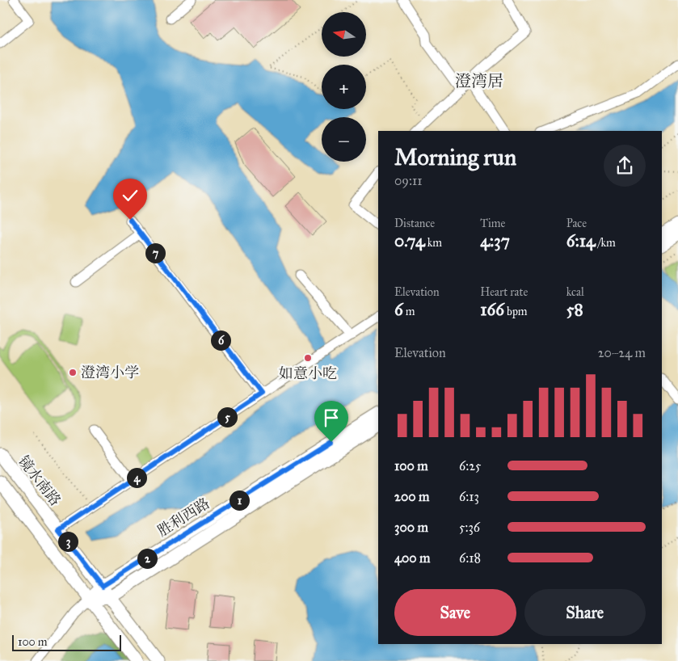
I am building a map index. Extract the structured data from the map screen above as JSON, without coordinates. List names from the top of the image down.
{
  "streets": {
    "main road": ["镜水南路", "胜利西路"]
  },
  "crossings": [
    ["镜水南路", "胜利西路"]
  ],
  "districts": ["澄湾居"],
  "places": ["如意小吃", "澄湾小学"],
  "scale_bar": "100 m",
  "north": "left",
  "page": {
    "map_buttons": ["+", "−"],
    "heading": ["Morning run", "09:11"],
    "stats": [
      ["Distance", "0.74 km"],
      ["Time", "4:37"],
      ["Pace", "6:14 /km"],
      ["Elevation", "6 m"],
      ["Heart rate", "166 bpm"],
      ["kcal", "58"]
    ],
    "pins": [
      "7",
      "6",
      "5",
      "4",
      "1",
      "3",
      "2"
    ],
    "chart": ["Elevation", "20–24 m"],
    "list": [
      {
        "name": "100 m",
        "note": "6:25"
      },
      {
        "name": "200 m",
        "note": "6:13"
      },
      {
        "name": "300 m",
        "note": "5:36"
      },
      {
        "name": "400 m",
        "note": "6:18"
      }
    ],
    "buttons": ["Save", "Share"],
    "scale": "100 m"
  }
}
